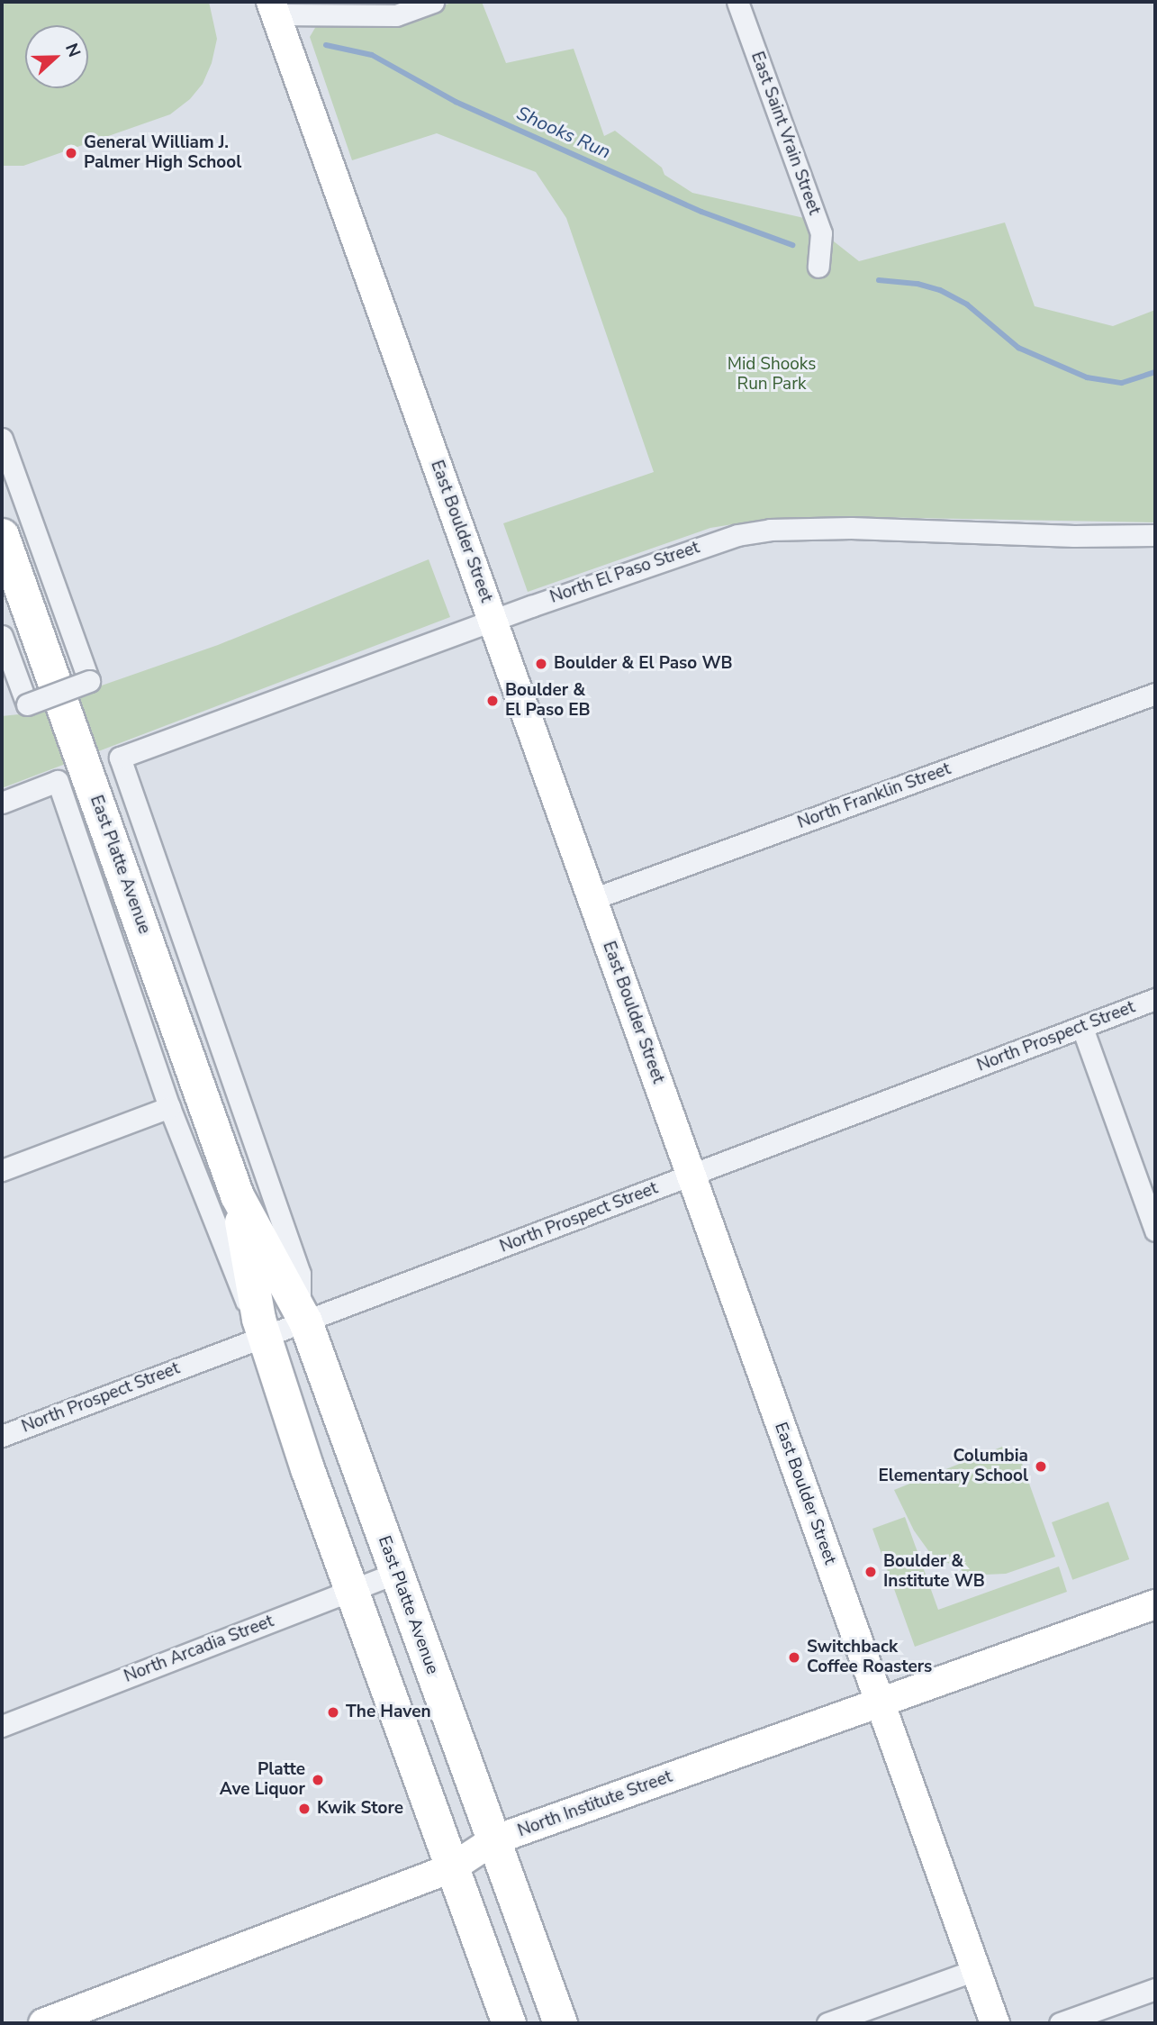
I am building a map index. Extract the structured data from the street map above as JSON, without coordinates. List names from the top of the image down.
{
  "streets": {
    "main road": ["East Platte Avenue"],
    "street": [
      "East Saint Vrain Street",
      "East Boulder Street",
      "North El Paso Street",
      "North Franklin Street",
      "North Prospect Street",
      "North Arcadia Street",
      "North Institute Street"
    ]
  },
  "crossings": [
    ["East Boulder Street", "North El Paso Street"],
    ["East Boulder Street", "North Franklin Street"],
    ["East Boulder Street", "North Prospect Street"],
    ["East Boulder Street", "North Institute Street"],
    ["North El Paso Street", "East Platte Avenue"],
    ["North El Paso Street", "North Prospect Street"],
    ["East Platte Avenue", "North Prospect Street"],
    ["East Platte Avenue", "North Arcadia Street"],
    ["East Platte Avenue", "North Institute Street"]
  ],
  "water": ["Shooks Run"],
  "parks": ["Mid Shooks Run Park"],
  "places": [
    "General William J. Palmer High School",
    "Boulder & El Paso WB",
    "Boulder & El Paso EB",
    "Columbia Elementary School",
    "Boulder & Institute WB",
    "Switchback Coffee Roasters",
    "The Haven",
    "Platte Ave Liquor",
    "Kwik Store"
  ],
  "north": "right"
}
